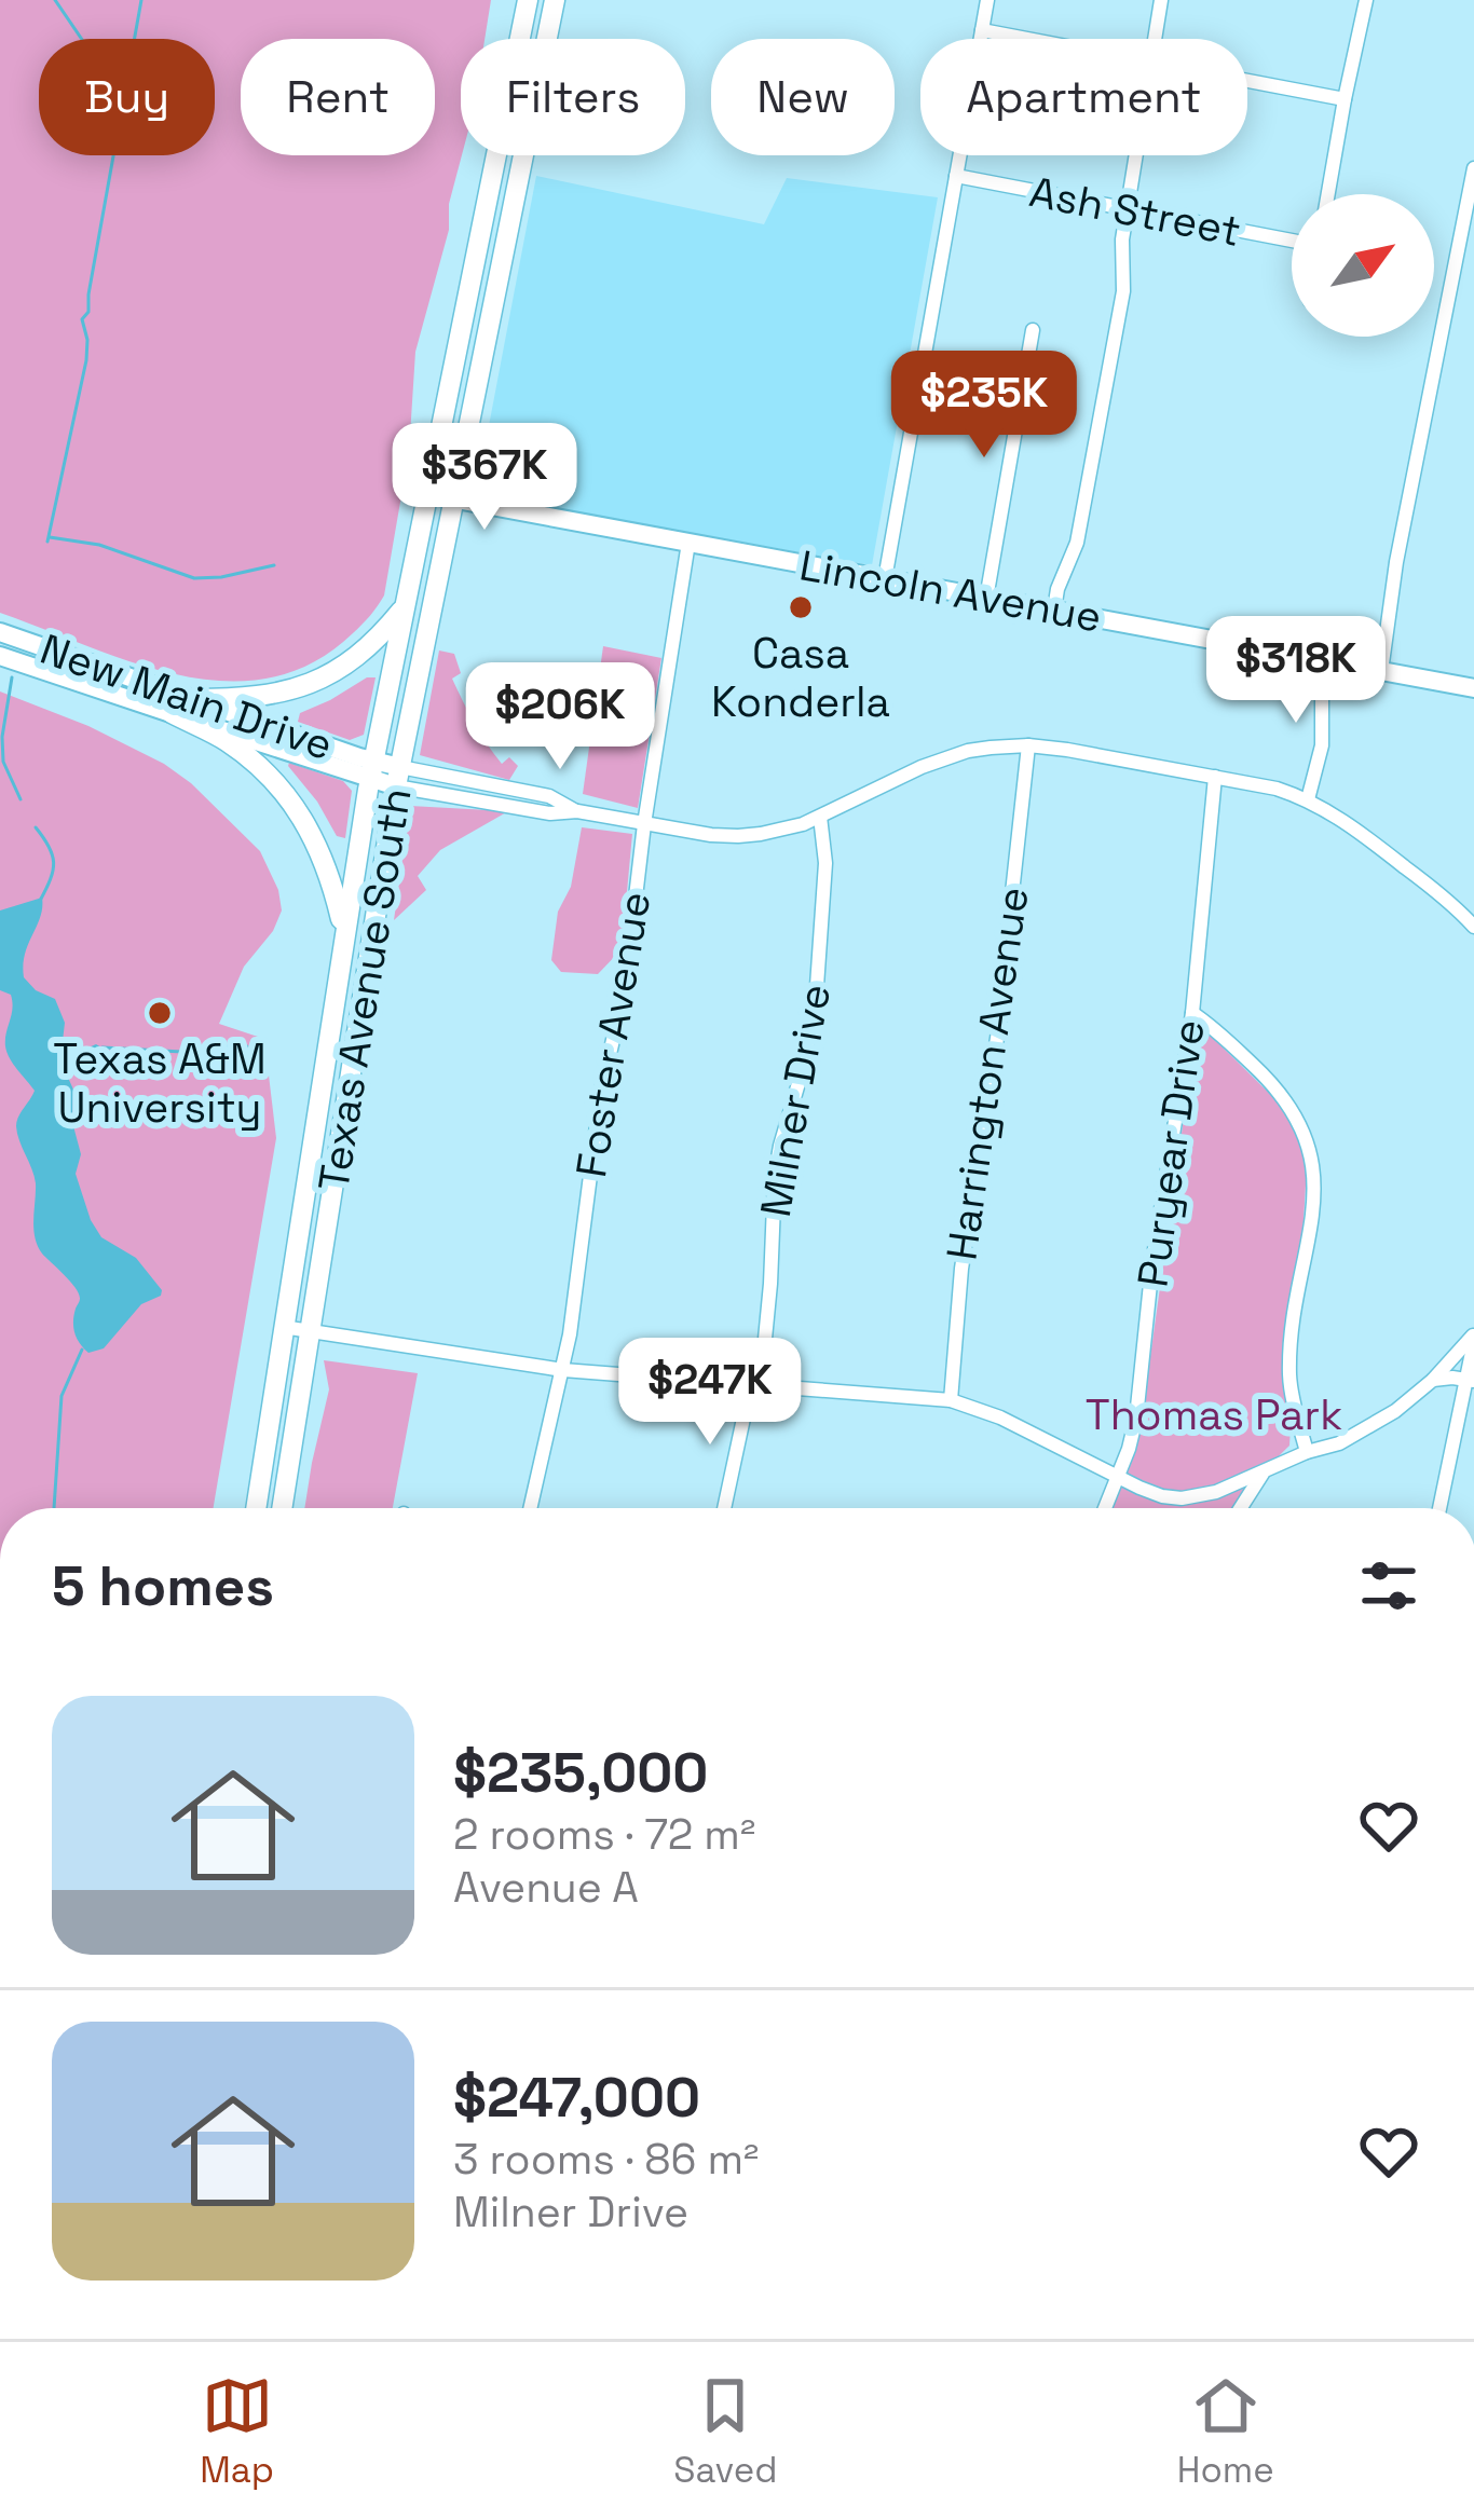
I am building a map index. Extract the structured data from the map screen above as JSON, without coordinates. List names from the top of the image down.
{
  "streets": {
    "main road": ["Texas Avenue South"],
    "street": [
      "Ash Street",
      "Lincoln Avenue",
      "New Main Drive",
      "Foster Avenue",
      "Harrington Avenue",
      "Milner Drive",
      "Puryear Drive"
    ]
  },
  "crossings": [
    ["Lincoln Avenue", "Texas Avenue South"],
    ["Lincoln Avenue", "Foster Avenue"],
    ["New Main Drive", "Texas Avenue South"]
  ],
  "parks": ["Thomas Park"],
  "places": ["Casa Konderla", "Texas A&M University"],
  "north": "top right",
  "page": {
    "chip": [
      "Buy",
      "Rent",
      "Filters",
      "New",
      "Apartment"
    ],
    "price": [
      "$235K",
      "$367K",
      "$318K",
      "$206K",
      "$247K"
    ],
    "heading": "5 homes",
    "list": [
      {
        "name": "$235,000",
        "note": "2 rooms · 72 m² · Avenue A"
      },
      {
        "name": "$247,000",
        "note": "3 rooms · 86 m² · Milner Drive"
      }
    ],
    "tabs": ["Map", "Saved", "Home"]
  }
}
